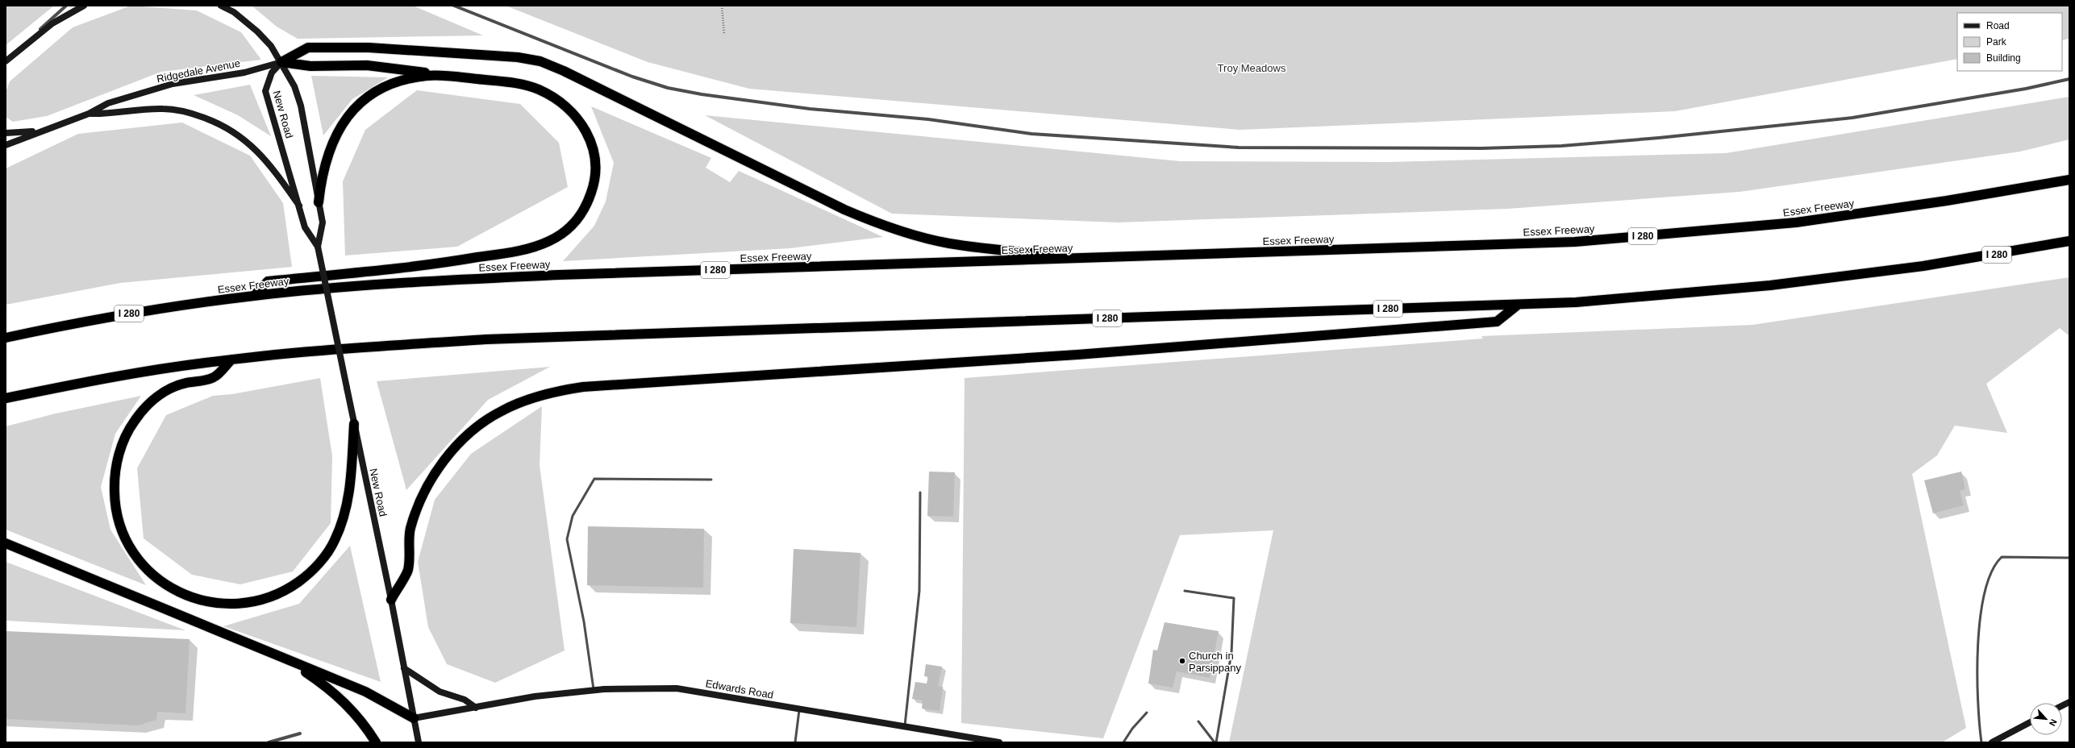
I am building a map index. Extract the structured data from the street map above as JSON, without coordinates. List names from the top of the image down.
{
  "streets": {
    "highway": ["Essex Freeway", "I 280"],
    "main road": ["Ridgedale Avenue", "New Road", "Edwards Road"]
  },
  "crossings": [
    ["Ridgedale Avenue", "New Road"],
    ["New Road", "Edwards Road"]
  ],
  "parks": ["Troy Meadows"],
  "places": ["Church in Parsippany"],
  "legend": ["Road", "Park", "Building"],
  "north": "bottom right"
}
